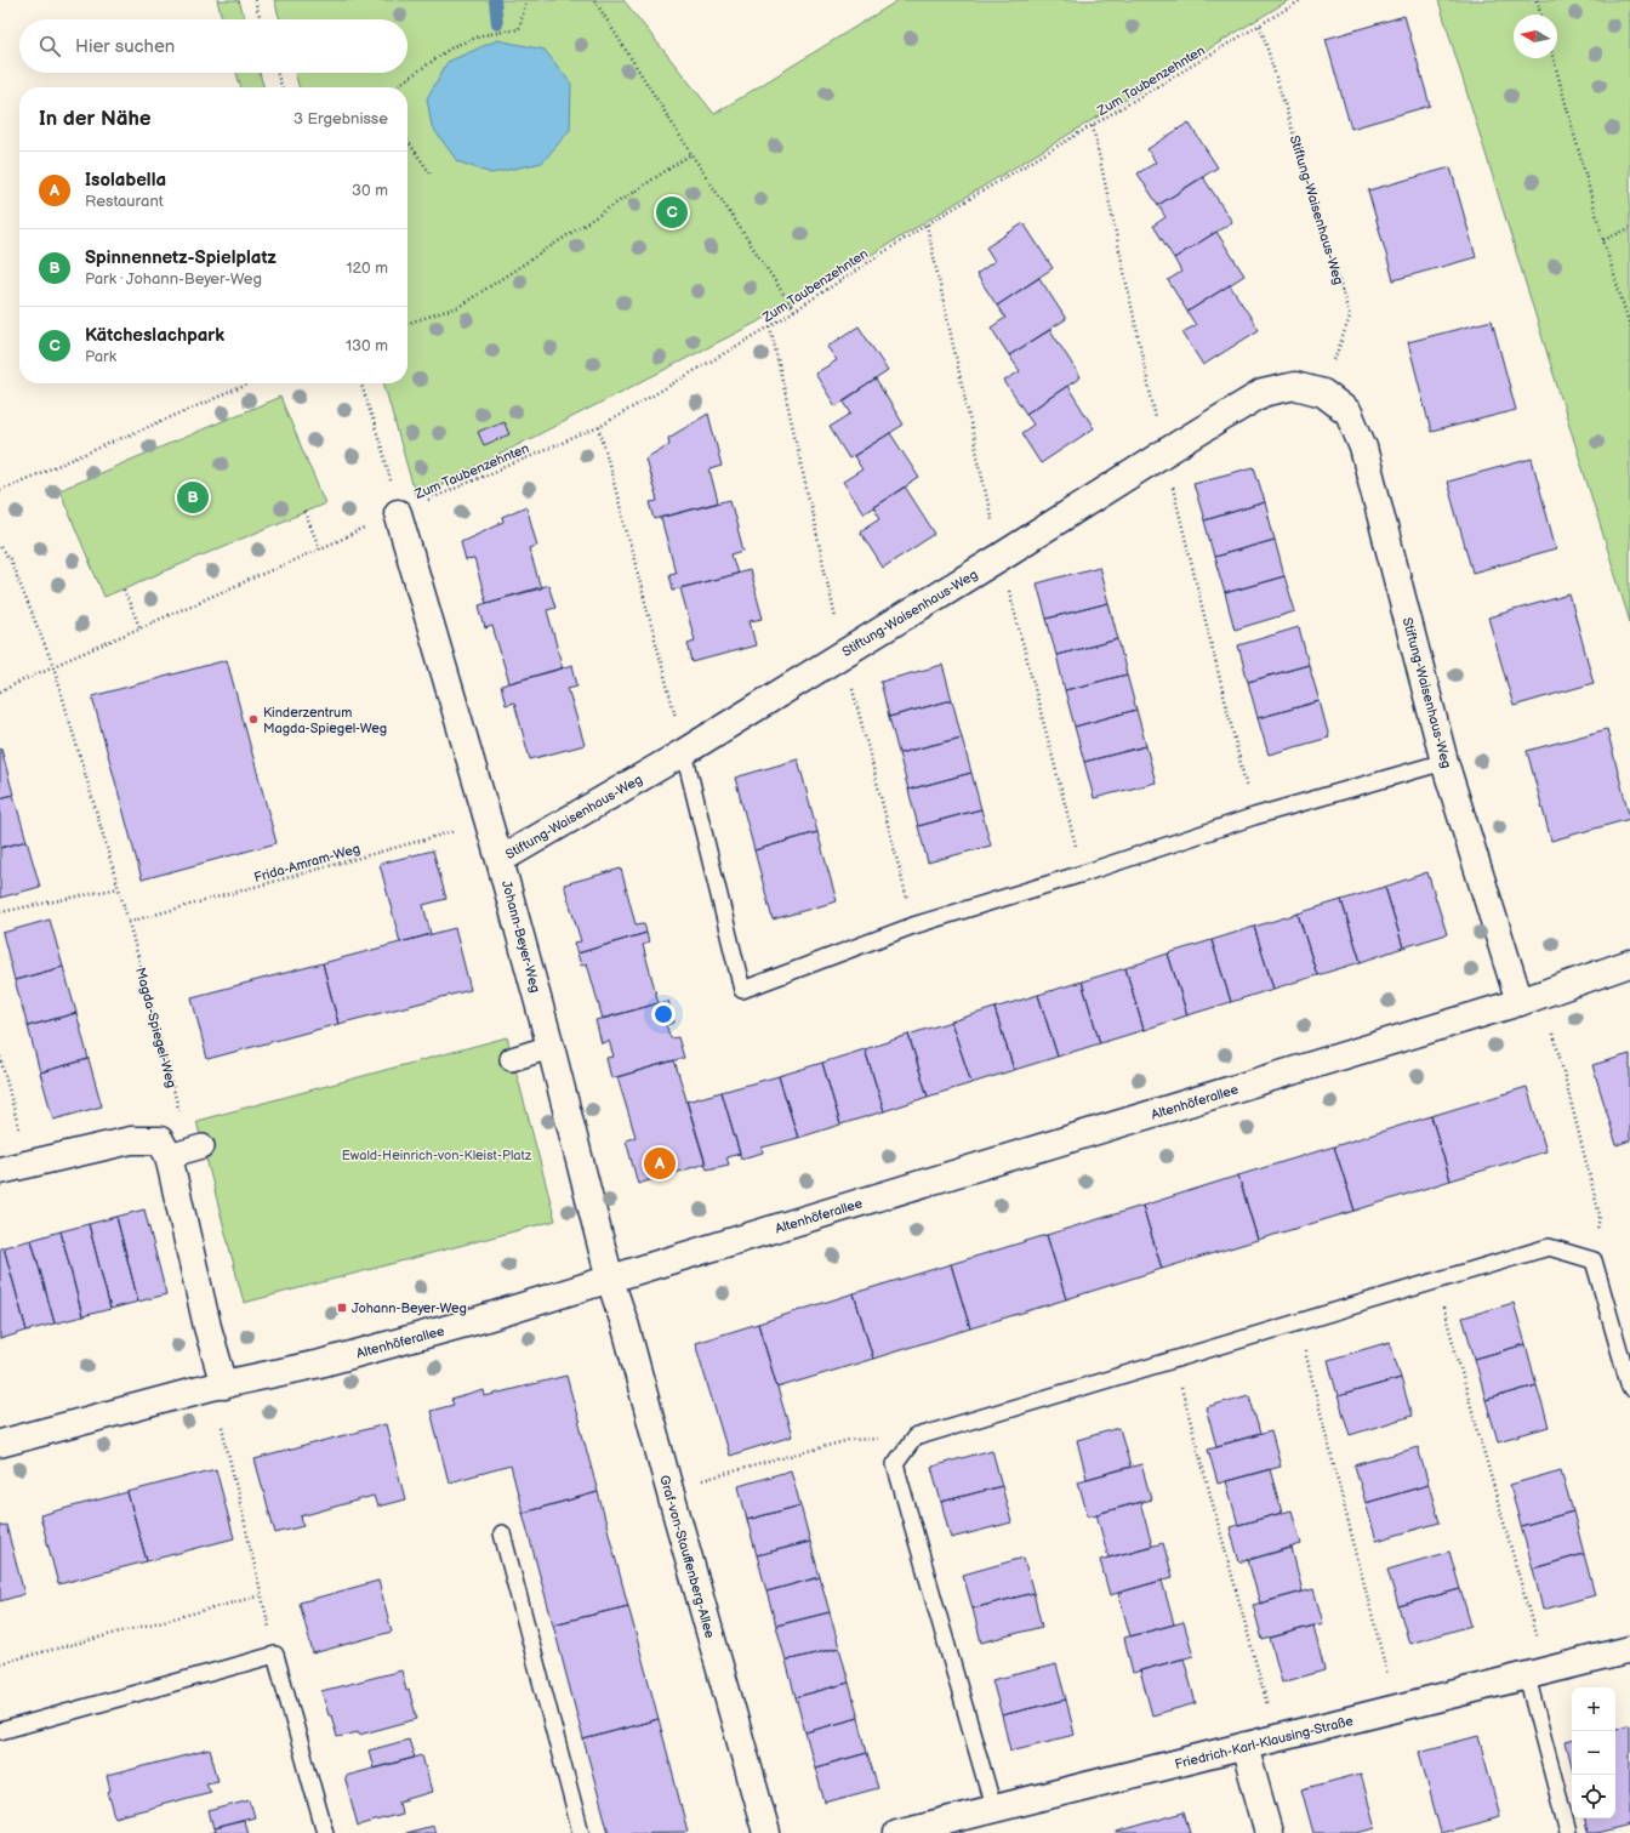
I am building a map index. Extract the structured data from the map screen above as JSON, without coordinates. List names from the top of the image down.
{
  "streets": {
    "street": [
      "Stiftung-Waisenhaus-Weg",
      "Johann-Beyer-Weg",
      "Altenhöferallee",
      "Graf-von-Stauffenberg-Allee",
      "Friedrich-Karl-Klausing-Straße"
    ],
    "path": ["Zum Taubenzehnten", "Frida-Amram-Weg", "Magda-Spiegel-Weg"]
  },
  "crossings": [
    ["Zum Taubenzehnten", "Stiftung-Waisenhaus-Weg"],
    ["Zum Taubenzehnten", "Johann-Beyer-Weg"],
    ["Zum Taubenzehnten", "Magda-Spiegel-Weg"],
    ["Stiftung-Waisenhaus-Weg", "Johann-Beyer-Weg"],
    ["Stiftung-Waisenhaus-Weg", "Altenhöferallee"],
    ["Frida-Amram-Weg", "Johann-Beyer-Weg"],
    ["Frida-Amram-Weg", "Magda-Spiegel-Weg"],
    ["Johann-Beyer-Weg", "Altenhöferallee"],
    ["Johann-Beyer-Weg", "Graf-von-Stauffenberg-Allee"],
    ["Altenhöferallee", "Graf-von-Stauffenberg-Allee"]
  ],
  "parks": ["Ewald-Heinrich-von-Kleist-Platz"],
  "places": {
    "other": ["Kinderzentrum Magda-Spiegel-Weg"],
    "transit": ["Johann-Beyer-Weg"]
  },
  "north": "left",
  "page": {
    "search": "Hier suchen",
    "heading": ["In der Nähe", "3 Ergebnisse"],
    "list": [
      {
        "mark": "A",
        "name": "Isolabella",
        "note": "Restaurant",
        "value": "30 m"
      },
      {
        "mark": "B",
        "name": "Spinnennetz-Spielplatz",
        "note": "Park · Johann-Beyer-Weg",
        "value": "120 m"
      },
      {
        "mark": "C",
        "name": "Kätcheslachpark",
        "note": "Park",
        "value": "130 m"
      }
    ],
    "pins": ["C", "B", "A"],
    "map_buttons": ["+", "−"]
  }
}
